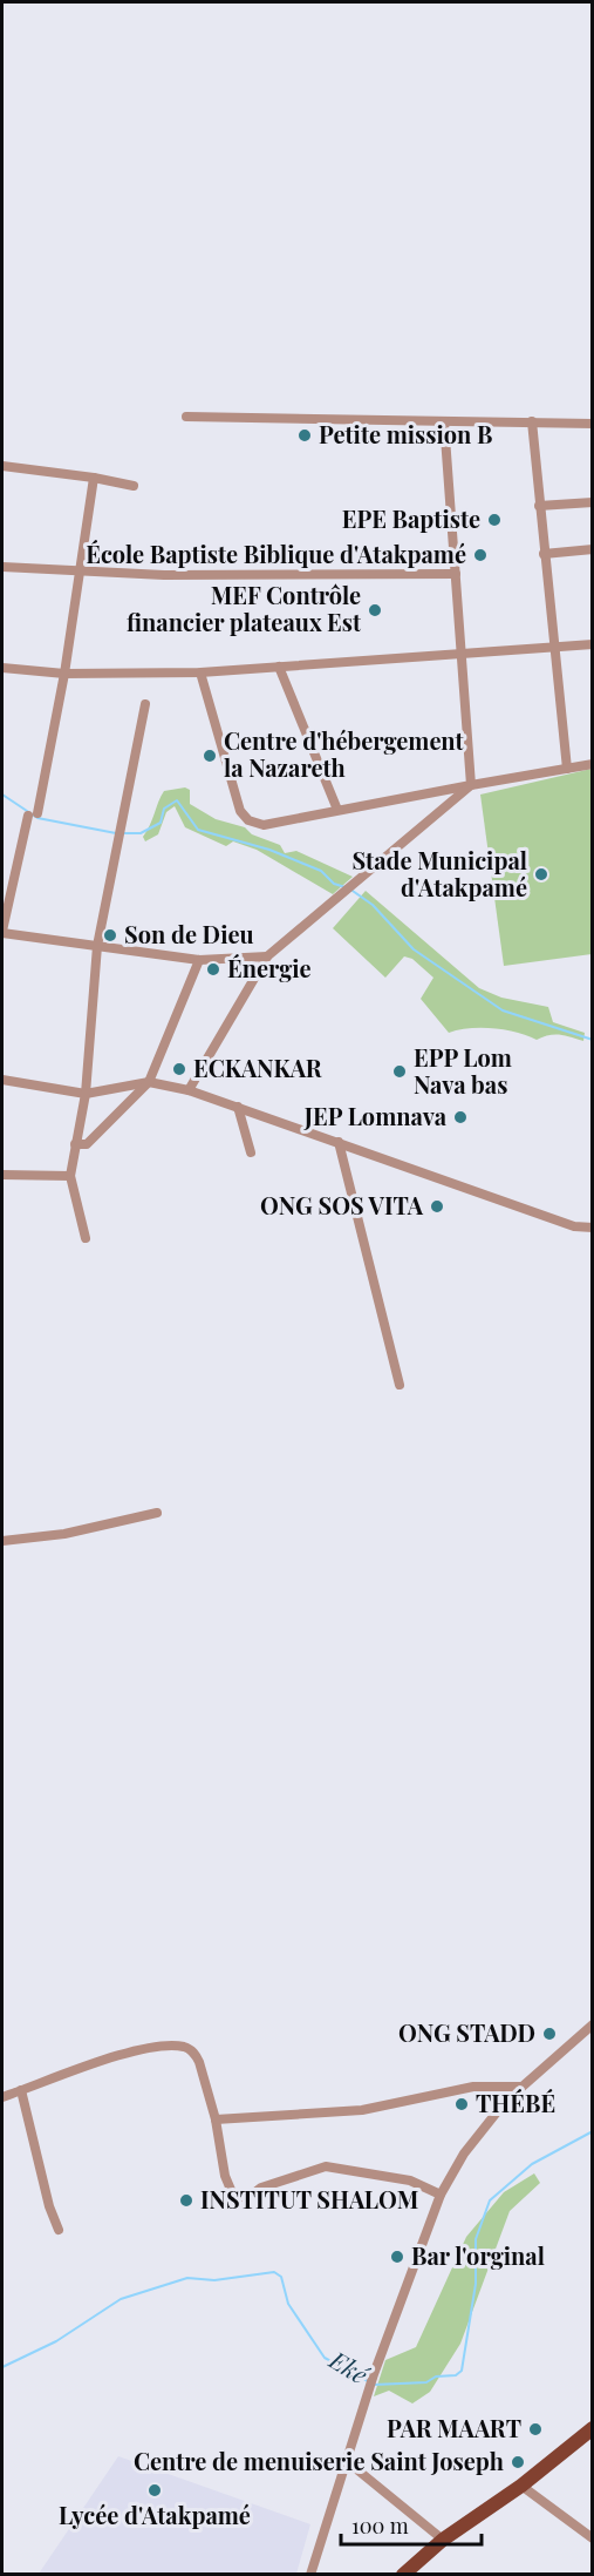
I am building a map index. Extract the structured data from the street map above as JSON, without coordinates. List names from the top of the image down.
{
  "water": ["Eké"],
  "places": [
    "Petite mission B",
    "EPE Baptiste",
    "École Baptiste Biblique d'Atakpamé",
    "MEF Contrôle financier plateaux Est",
    "Centre d'hébergement la Nazareth",
    "Stade Municipal d'Atakpamé",
    "Son de Dieu",
    "Énergie",
    "ECKANKAR",
    "EPP Lom Nava bas",
    "JEP Lomnava",
    "ONG SOS VITA",
    "ONG STADD",
    "THÉBÉ",
    "INSTITUT SHALOM",
    "Bar l'orginal",
    "PAR MAART",
    "Centre de menuiserie Saint Joseph",
    "Lycée d'Atakpamé"
  ],
  "scale_bar": "100 m"
}
